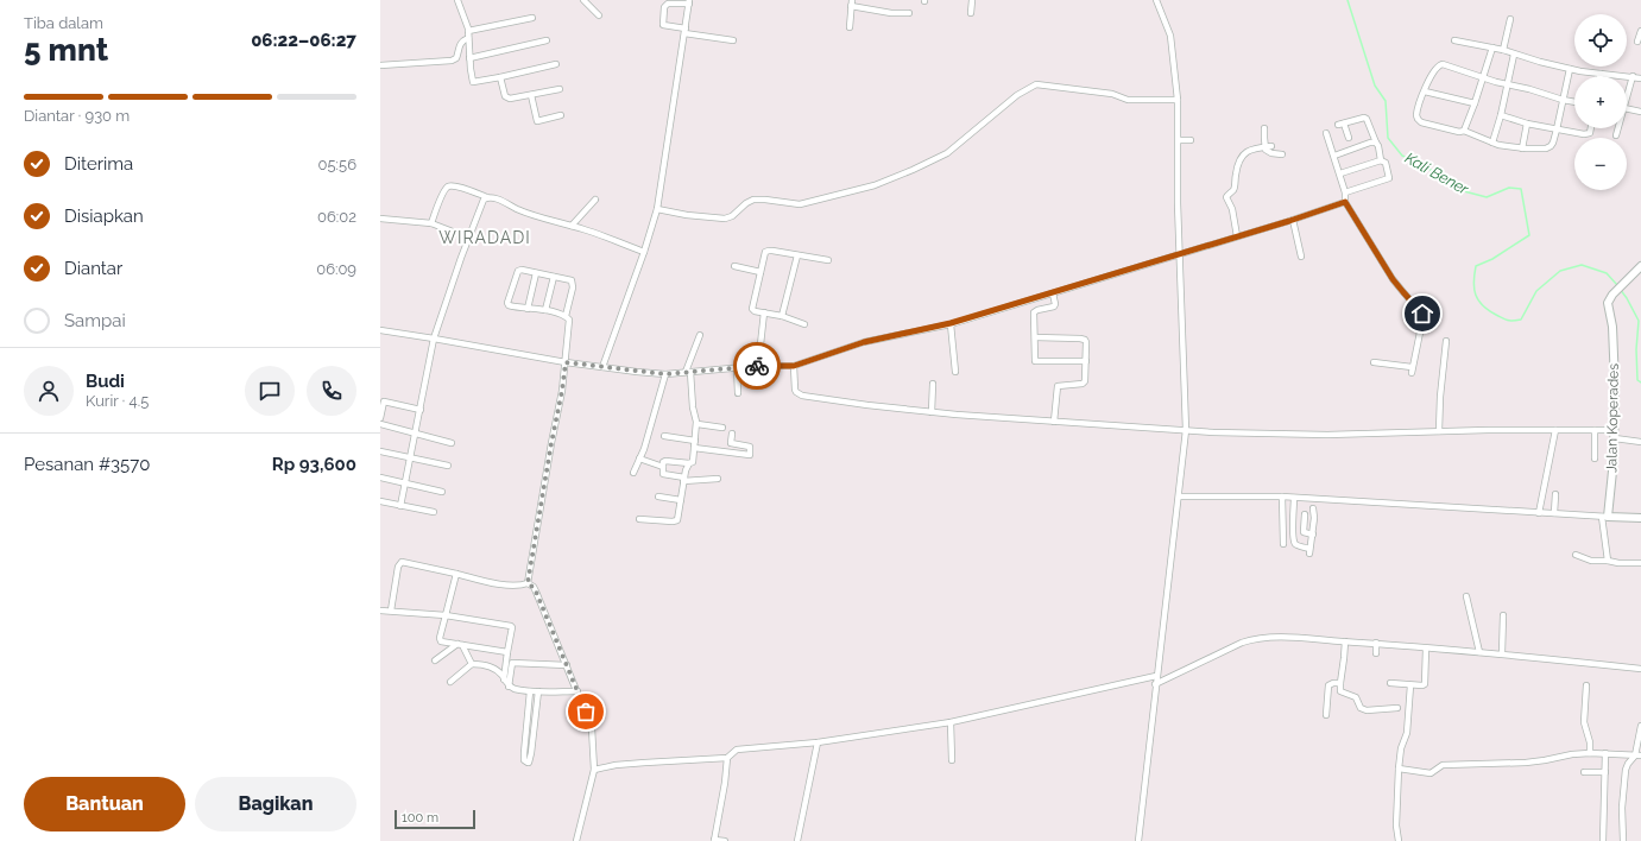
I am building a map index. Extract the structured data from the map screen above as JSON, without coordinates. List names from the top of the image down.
{
  "streets": {
    "street": ["Jalan Koperades"]
  },
  "districts": ["WIRADADI"],
  "water": ["Kali Bener"],
  "scale_bar": "100 m",
  "page": {
    "heading": ["5 mnt", "Tiba dalam", "06:22–06:27"],
    "panel": [
      "Budi",
      "Kurir · 4.5",
      "Pesanan #3570",
      "Rp 93,600"
    ],
    "map_buttons": ["+", "−"],
    "bar": "Diantar · 930 m",
    "list": [
      ["Diterima", "05:56"],
      ["Disiapkan", "06:02"],
      ["Diantar", "06:09"],
      "Sampai"
    ],
    "buttons": ["Bantuan", "Bagikan"],
    "scale": "100 m"
  }
}
